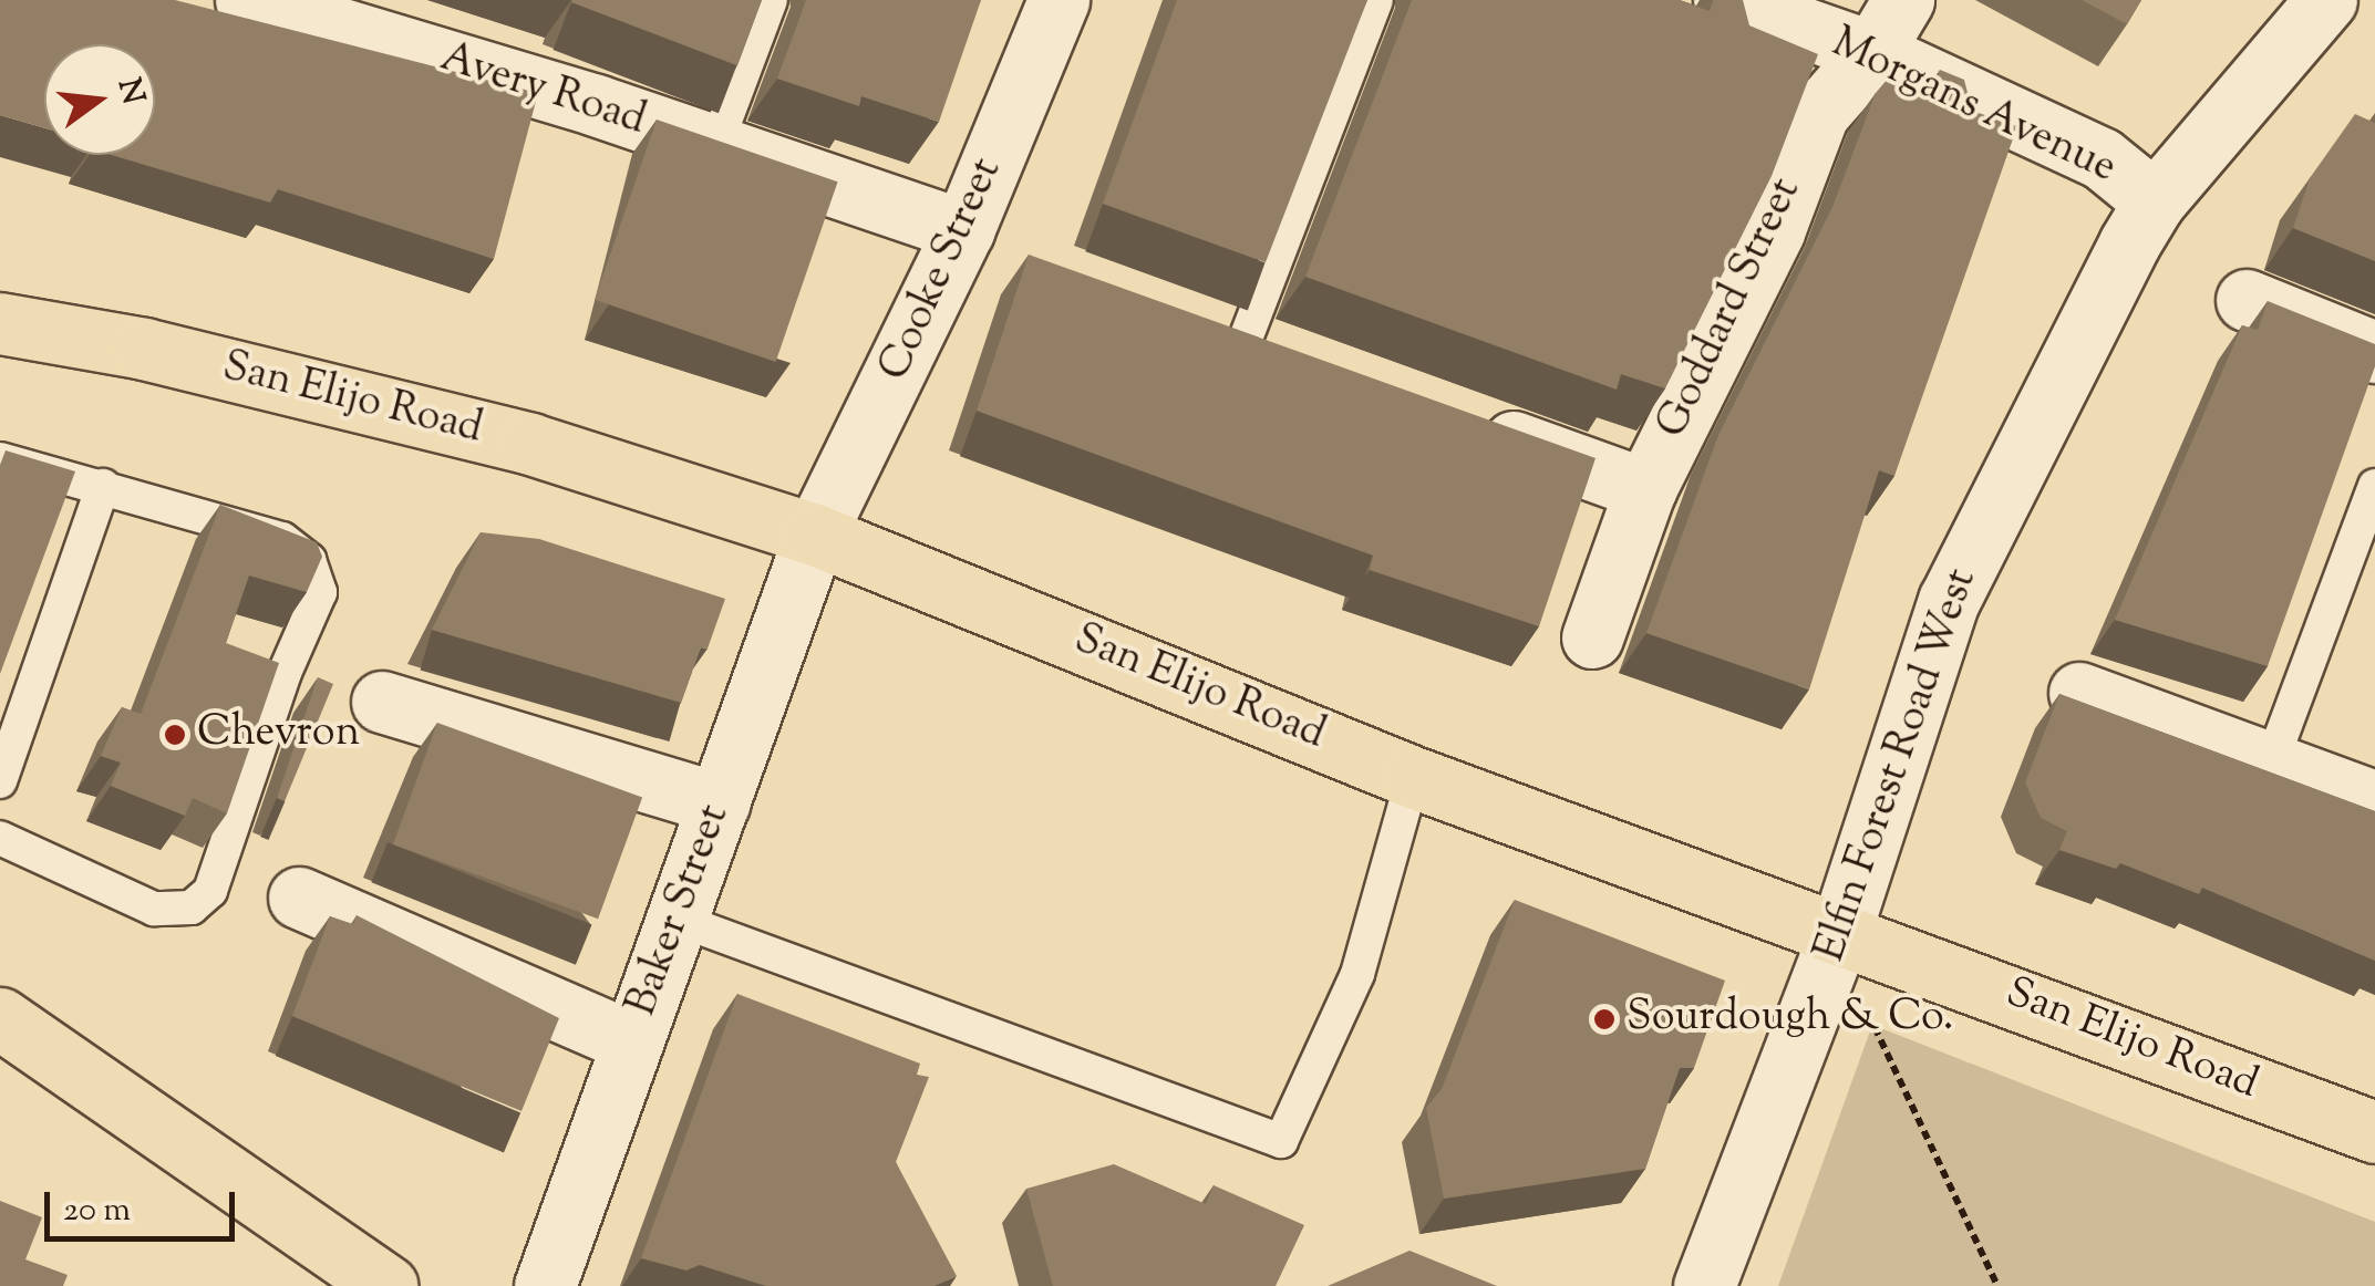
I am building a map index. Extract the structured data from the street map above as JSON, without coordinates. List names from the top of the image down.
{
  "streets": {
    "main road": ["San Elijo Road"],
    "street": [
      "Avery Road",
      "Morgans Avenue",
      "Cooke Street",
      "Goddard Street",
      "Elfin Forest Road West",
      "Baker Street"
    ]
  },
  "crossings": [
    ["Avery Road", "Cooke Street"],
    ["Morgans Avenue", "Goddard Street"],
    ["Morgans Avenue", "Elfin Forest Road West"],
    ["Cooke Street", "San Elijo Road"],
    ["Cooke Street", "Baker Street"],
    ["San Elijo Road", "Elfin Forest Road West"],
    ["San Elijo Road", "Baker Street"]
  ],
  "places": ["Chevron", "Sourdough & Co."],
  "scale_bar": "20 m",
  "north": "right"
}
